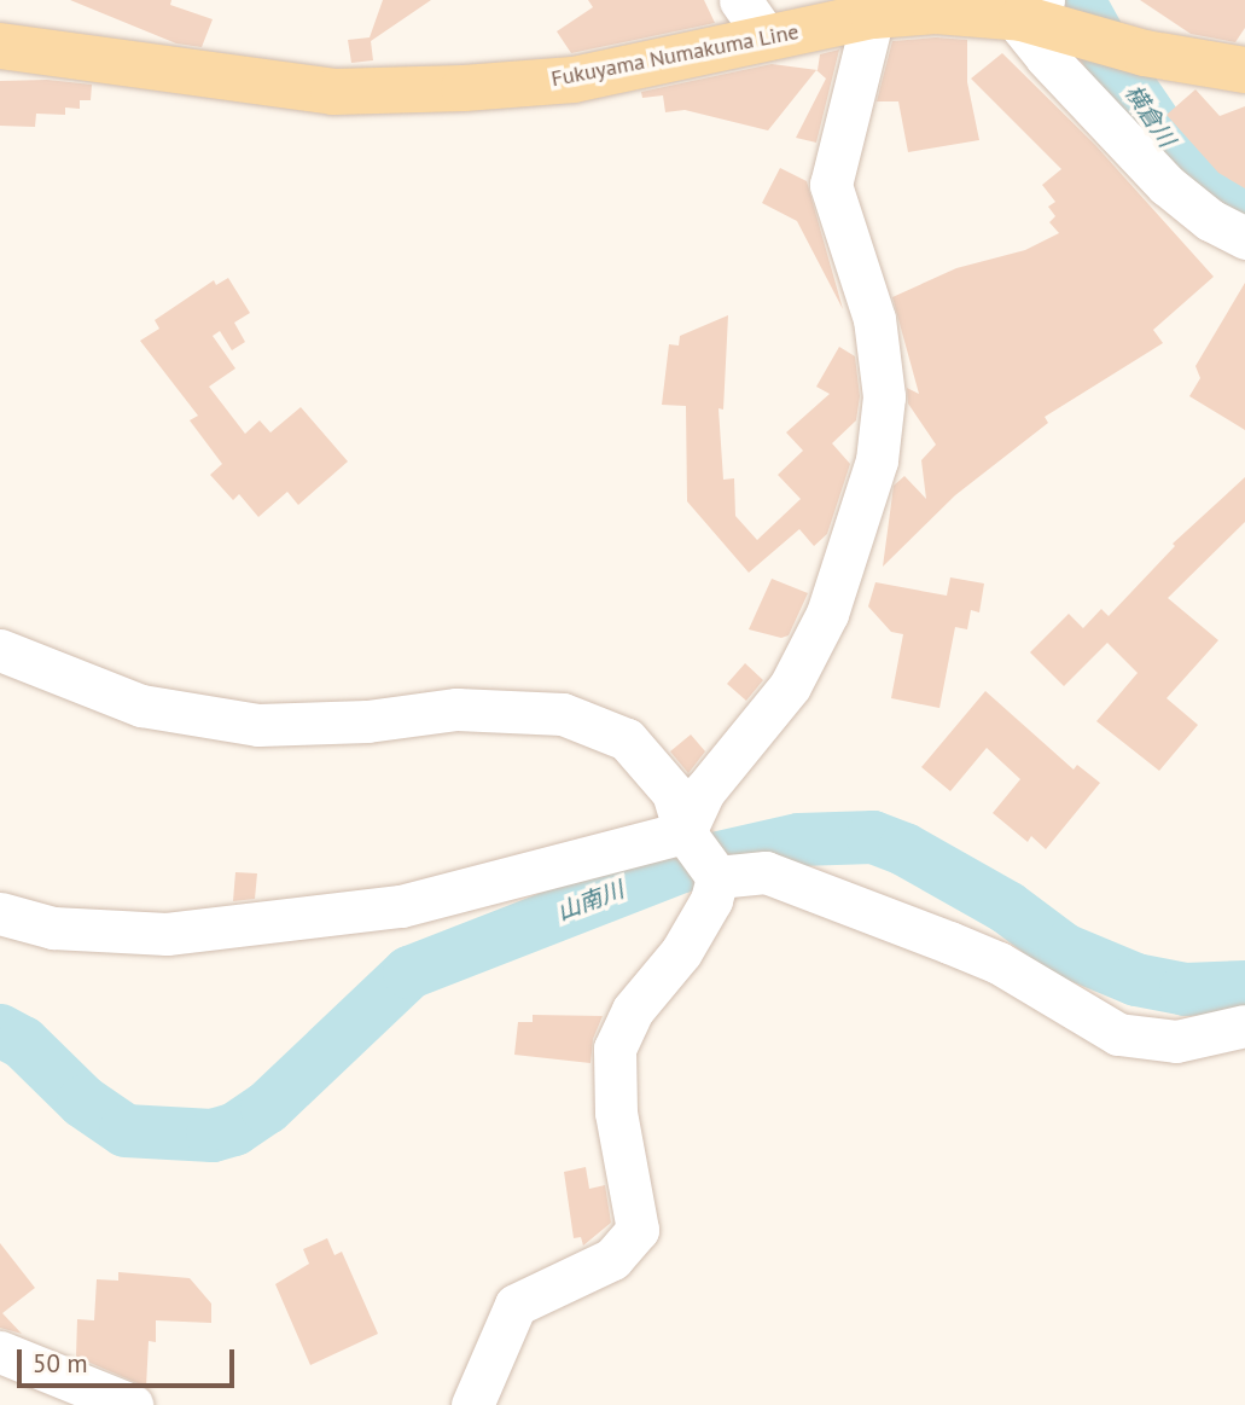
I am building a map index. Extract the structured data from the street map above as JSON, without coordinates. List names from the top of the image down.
{
  "streets": {
    "main road": ["Fukuyama Numakuma Line"]
  },
  "water": ["横倉川", "山南川"],
  "scale_bar": "50 m"
}
